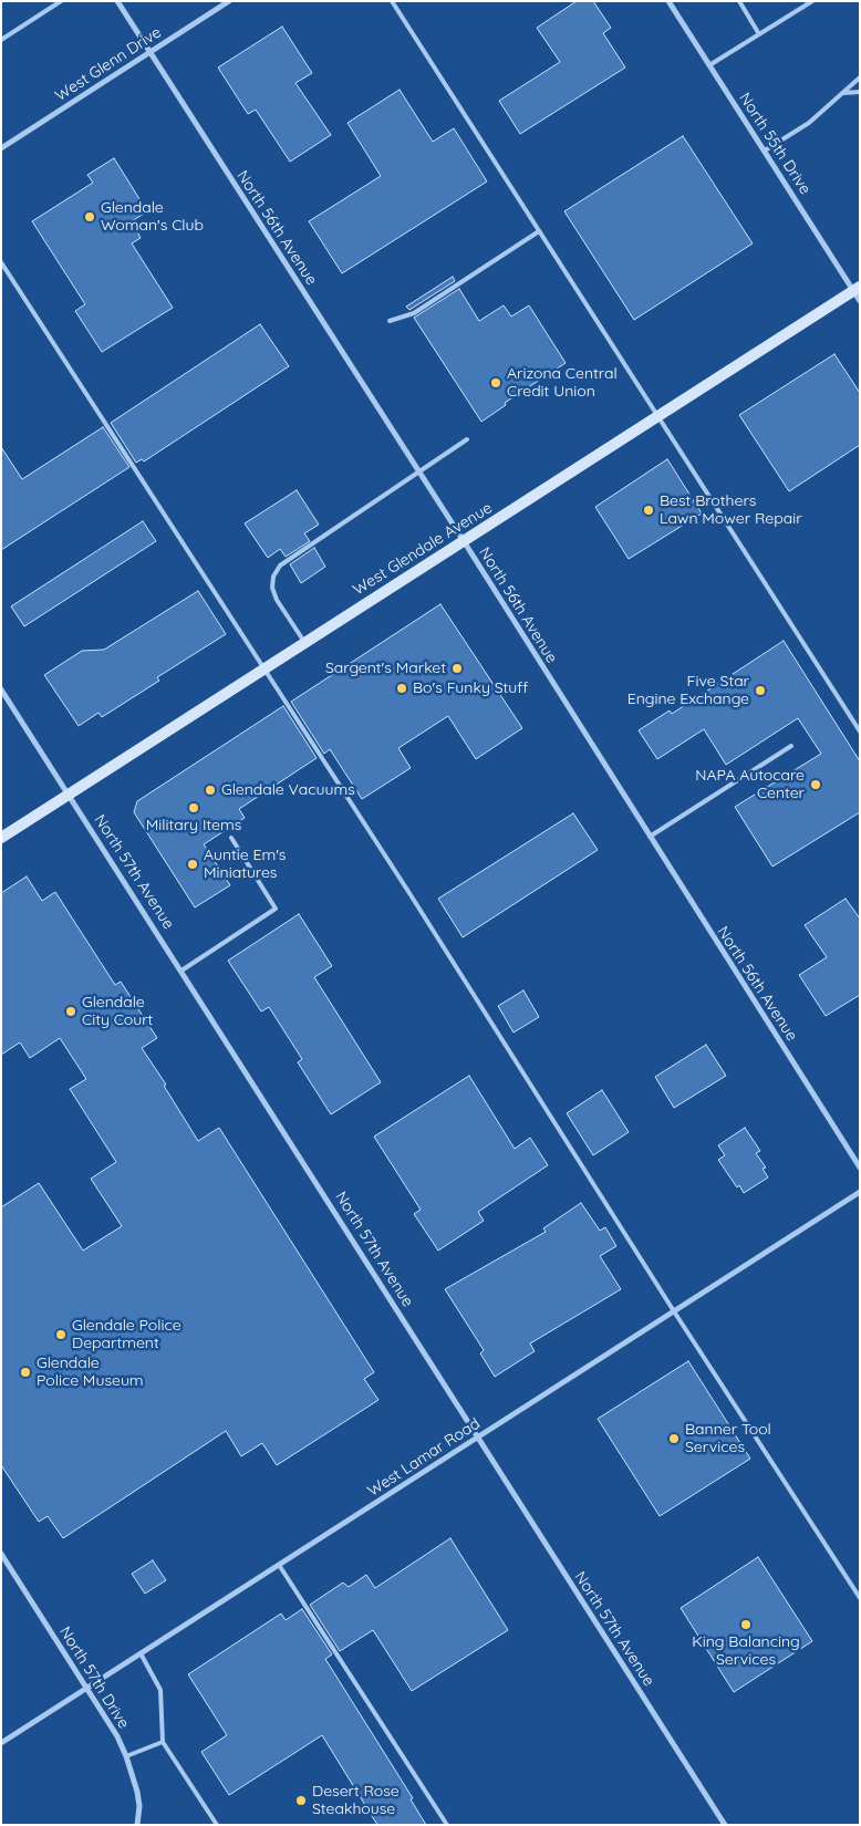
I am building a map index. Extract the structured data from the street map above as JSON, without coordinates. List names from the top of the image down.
{
  "streets": {
    "main road": ["West Glendale Avenue"],
    "street": [
      "West Glenn Drive",
      "North 55th Drive",
      "North 56th Avenue",
      "North 57th Avenue",
      "West Lamar Road",
      "North 57th Drive"
    ]
  },
  "crossings": [
    ["West Glenn Drive", "North 56th Avenue"],
    ["North 55th Drive", "West Glendale Avenue"],
    ["North 56th Avenue", "West Glendale Avenue"],
    ["West Glendale Avenue", "North 57th Avenue"],
    ["North 57th Avenue", "West Lamar Road"],
    ["West Lamar Road", "North 57th Drive"]
  ],
  "places": [
    "Glendale Woman's Club",
    "Arizona Central Credit Union",
    "Best Brothers Lawn Mower Repair",
    "Sargent's Market",
    "Bo's Funky Stuff",
    "Five Star Engine Exchange",
    "NAPA Autocare Center",
    "Glendale Vacuums",
    "Military Items",
    "Auntie Em's Miniatures",
    "Glendale City Court",
    "Glendale Police Department",
    "Glendale Police Museum",
    "Banner Tool Services",
    "King Balancing Services",
    "Desert Rose Steakhouse"
  ]
}
